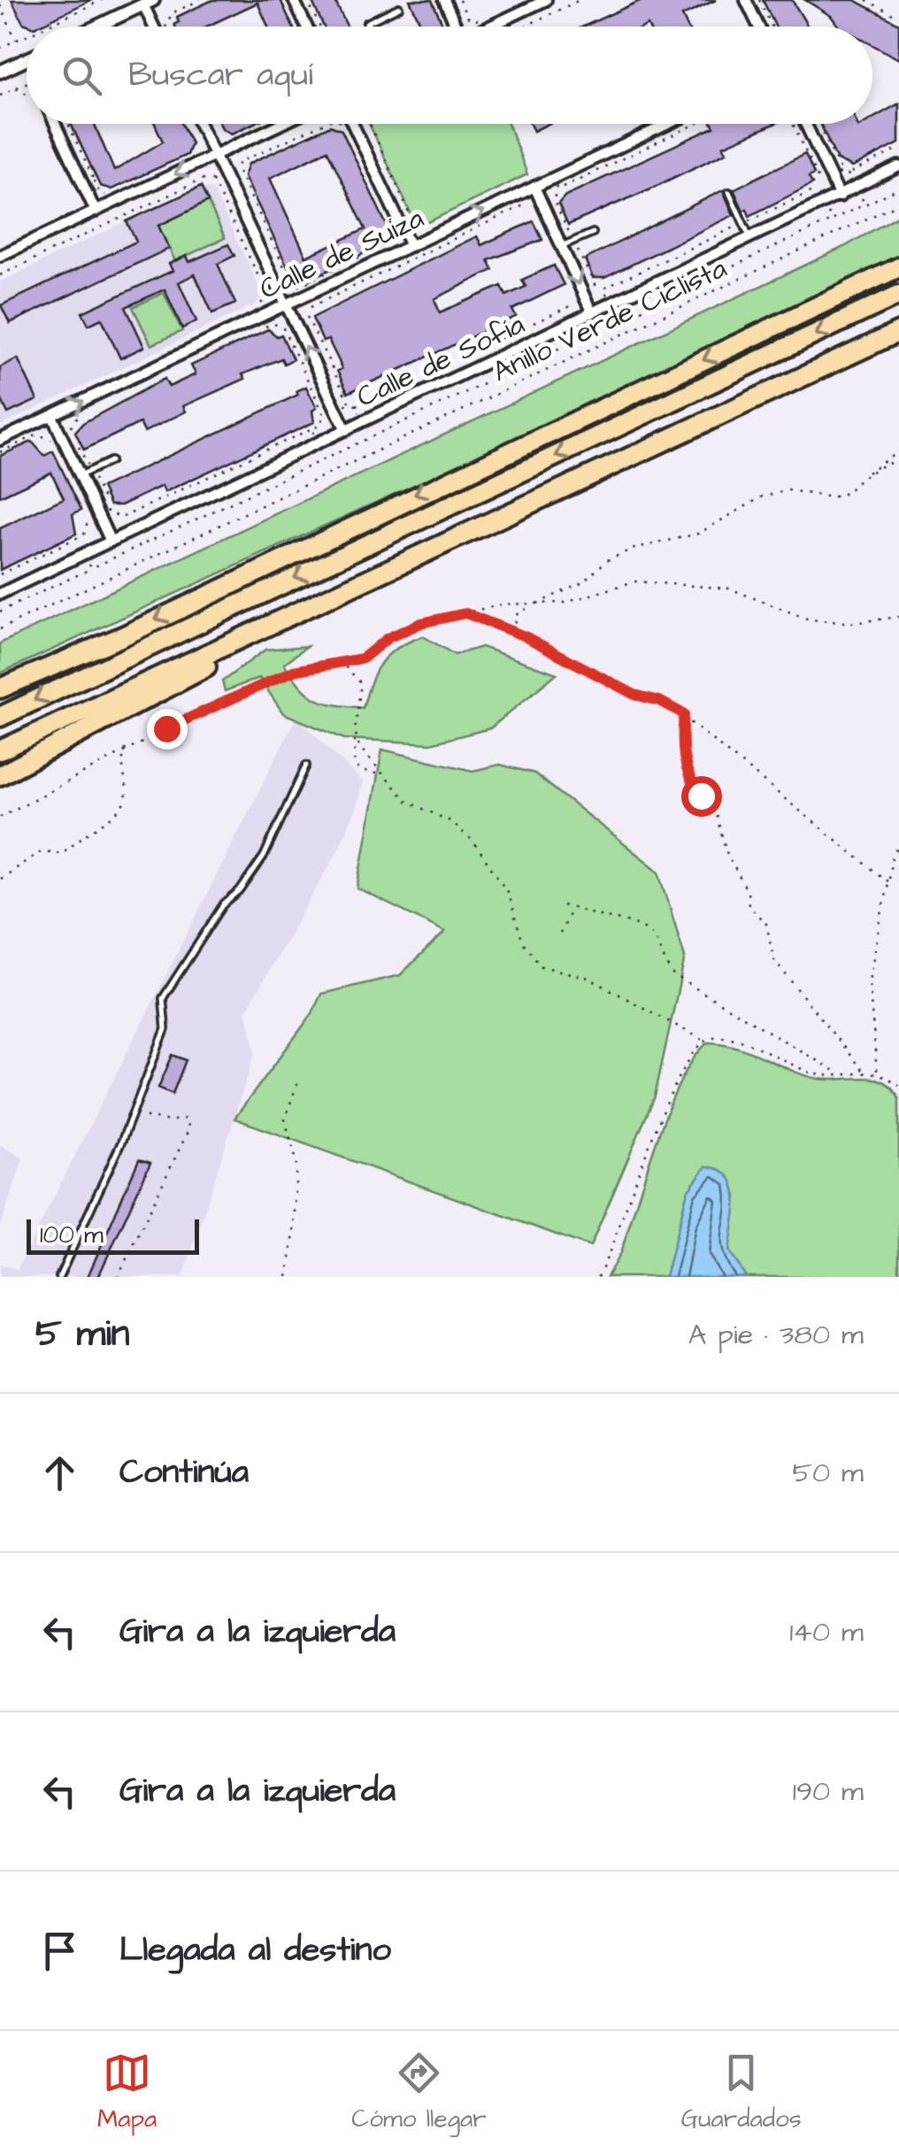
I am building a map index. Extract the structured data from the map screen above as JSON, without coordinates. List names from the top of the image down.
{
  "streets": {
    "street": ["Calle de Suiza", "Calle de Sofía"],
    "path": ["Anillo Verde Ciclista"]
  },
  "one_way": ["Calle de Suiza"],
  "scale_bar": "100 m",
  "page": {
    "search": "Buscar aquí",
    "scale": "100 m",
    "heading": ["5 min", "A pie · 380 m"],
    "list": [
      ["Continúa", "50 m"],
      ["Gira a la izquierda", "140 m"],
      ["Gira a la izquierda", "190 m"],
      "Llegada al destino"
    ],
    "nav": ["Mapa", "Cómo llegar", "Guardados"]
  }
}
